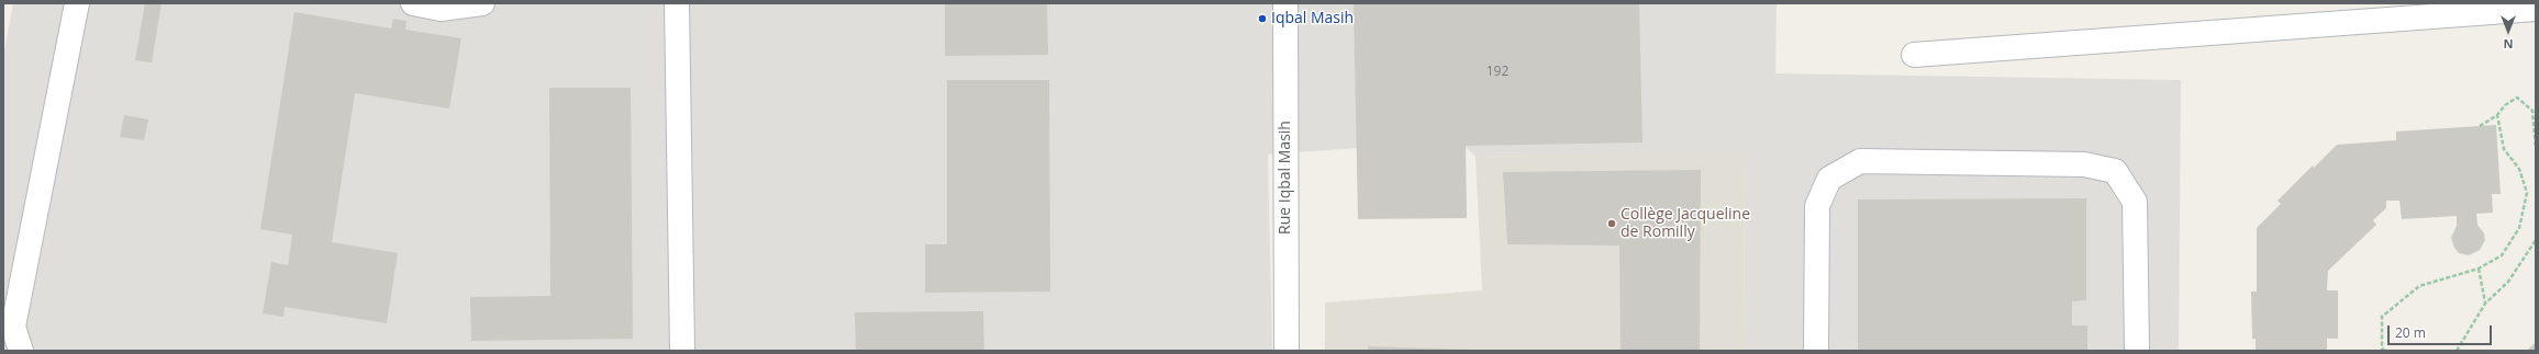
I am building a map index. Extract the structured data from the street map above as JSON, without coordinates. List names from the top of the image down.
{
  "streets": {
    "street": ["Rue Iqbal Masih"]
  },
  "places": ["Iqbal Masih", "Collège Jacqueline de Romilly"],
  "house_numbers": ["192"],
  "scale_bar": "20 m",
  "north": "bottom"
}
